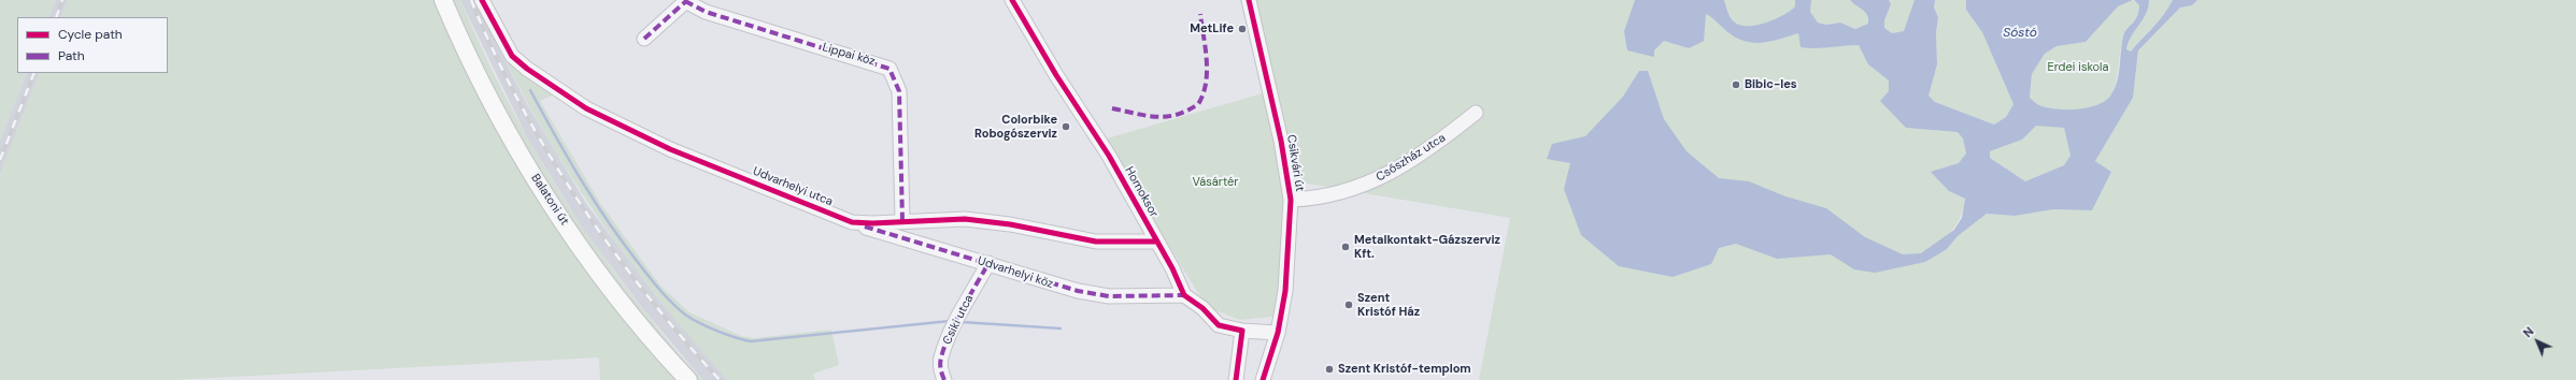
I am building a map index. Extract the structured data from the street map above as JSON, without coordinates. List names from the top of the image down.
{
  "streets": {
    "main road": ["Balatoni út"],
    "street": [
      "Lippai köz",
      "Csőszház utca",
      "Csikvári út",
      "Udvarhelyi utca",
      "Homoksor",
      "Udvarhelyi köz",
      "Csiki utca"
    ]
  },
  "crossings": [
    ["Lippai köz", "Udvarhelyi utca"],
    ["Csőszház utca", "Csikvári út"],
    ["Csikvári út", "Homoksor"],
    ["Udvarhelyi utca", "Homoksor"],
    ["Udvarhelyi utca", "Udvarhelyi köz"],
    ["Homoksor", "Udvarhelyi köz"],
    ["Udvarhelyi köz", "Csiki utca"]
  ],
  "water": ["Sóstó"],
  "parks": ["Erdei iskola", "Vásártér"],
  "places": [
    "MetLife",
    "Bibic-les",
    "Colorbike Robogószerviz",
    "Metalkontakt-Gázszerviz Kft.",
    "Szent Kristóf Ház",
    "Szent Kristóf-templom"
  ],
  "legend": ["Cycle path", "Path"],
  "north": "top left"
}
